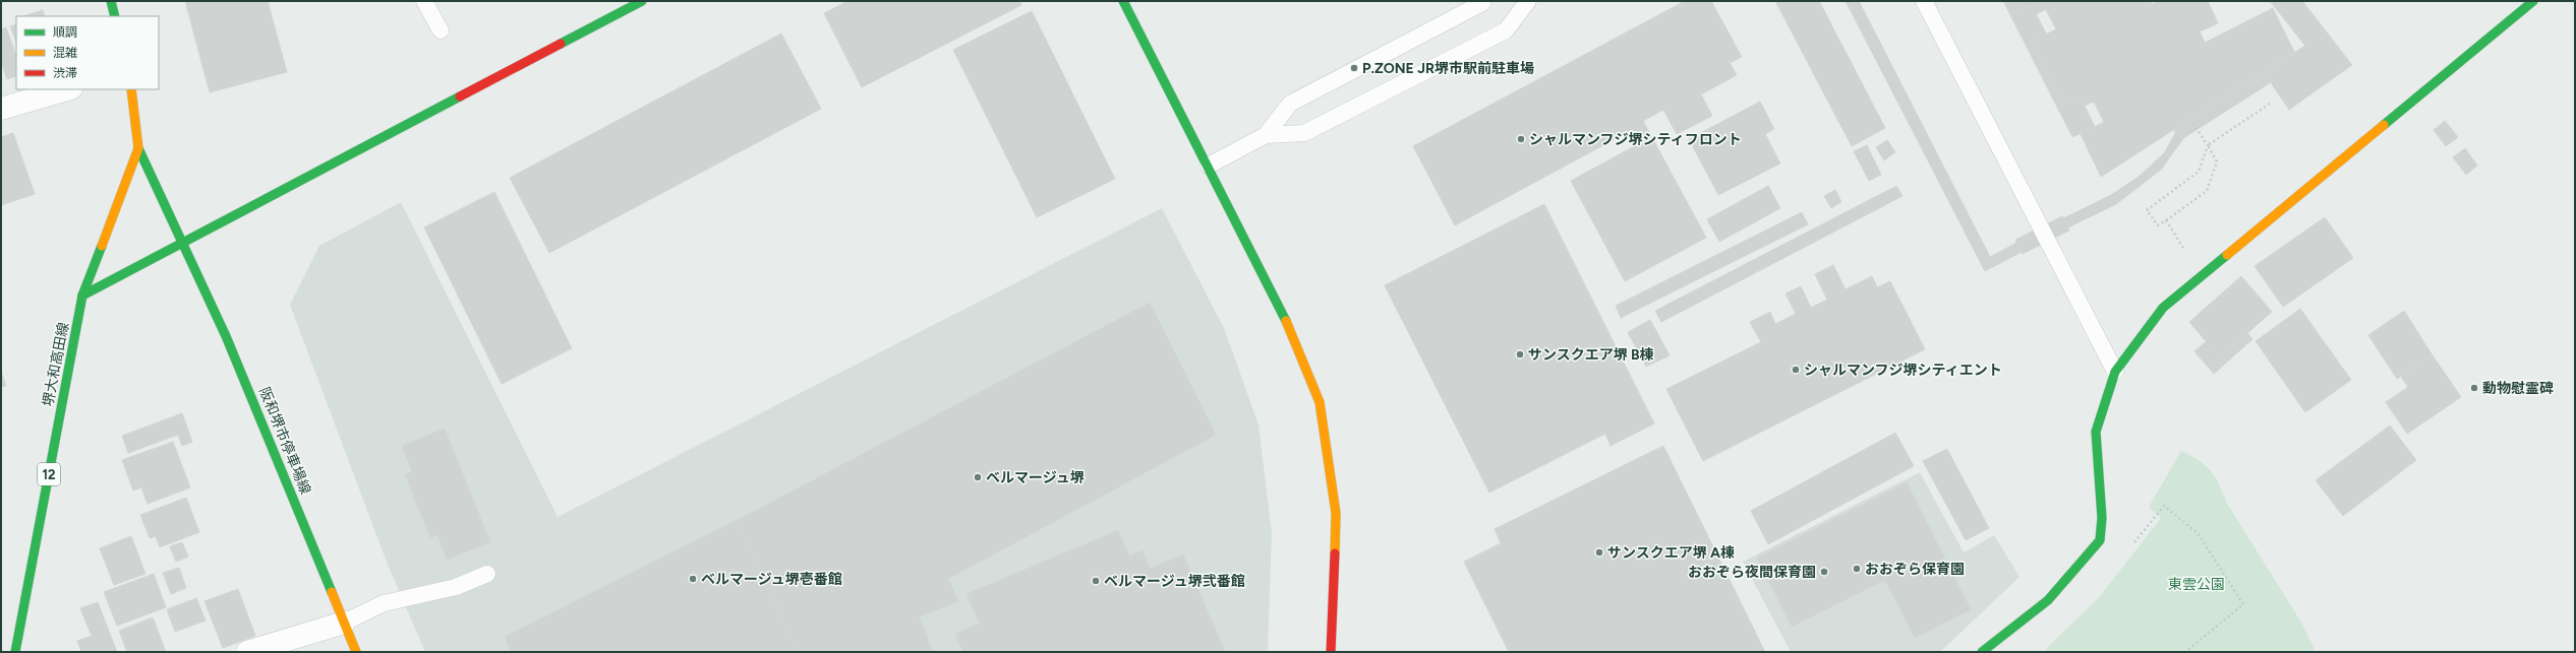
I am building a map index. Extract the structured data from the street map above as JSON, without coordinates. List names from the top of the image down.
{
  "streets": {
    "street": ["堺大和高田線", "阪和堺市停車場線", "12"]
  },
  "crossings": [
    ["堺大和高田線", "阪和堺市停車場線"]
  ],
  "parks": ["東雲公園"],
  "places": [
    "P.ZONE JR堺市駅前駐車場",
    "シャルマンフジ堺シティフロント",
    "サンスクエア堺 B棟",
    "シャルマンフジ堺シティエント",
    "動物慰霊碑",
    "ベルマージュ堺",
    "サンスクエア堺 A棟",
    "おおぞら保育園",
    "おおぞら夜間保育園",
    "ベルマージュ堺壱番館",
    "ベルマージュ堺弐番館"
  ],
  "legend": ["順調", "混雑", "渋滞"]
}
